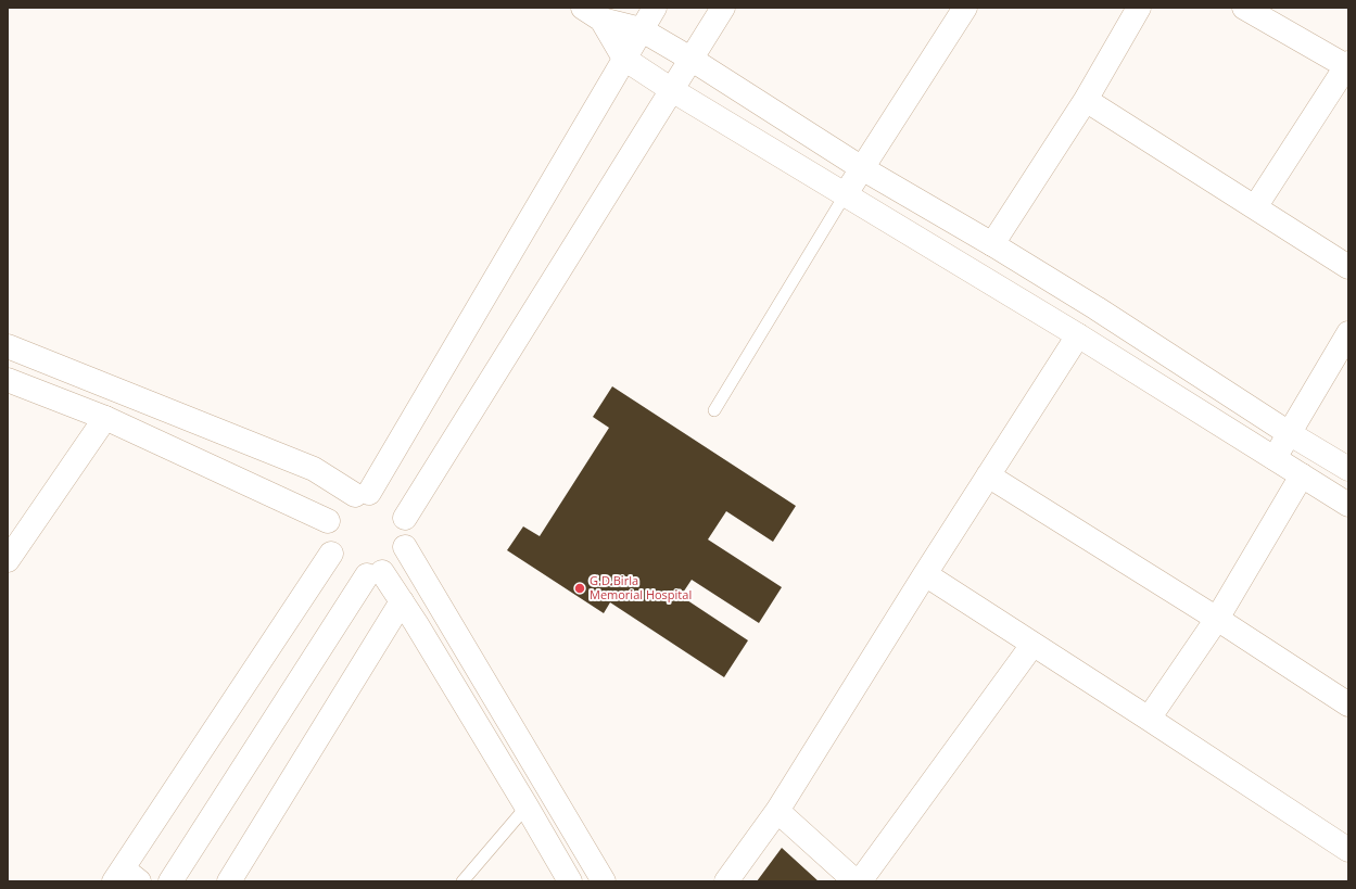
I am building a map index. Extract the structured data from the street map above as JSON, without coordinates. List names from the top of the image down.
{
  "places": ["G.D.Birla Memorial Hospital"]
}
